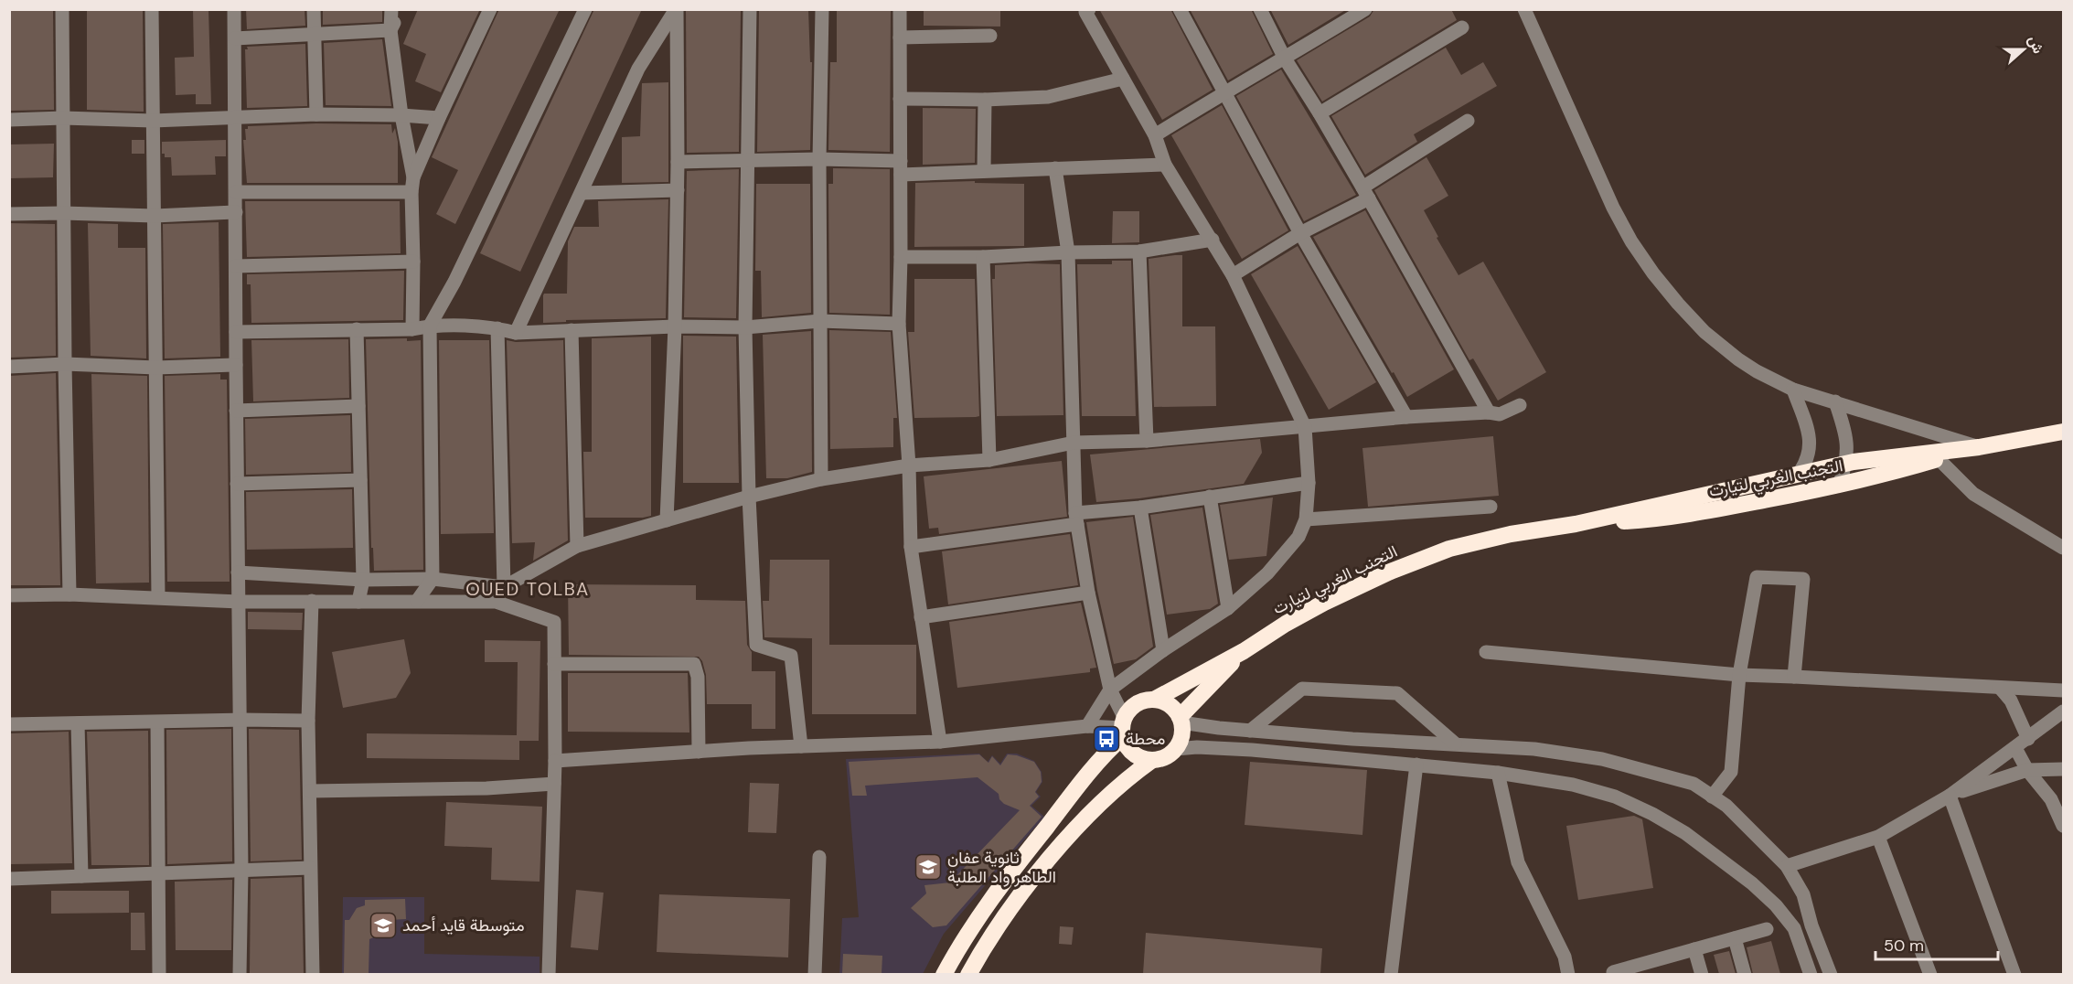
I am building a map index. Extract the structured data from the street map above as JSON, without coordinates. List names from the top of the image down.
{
  "streets": {
    "highway": ["التجنب الغربي لتيارت"]
  },
  "districts": ["OUED TOLBA"],
  "places": {
    "bus stop": ["محطة"],
    "school or university": ["ثانوية عفان الطاهر واد الطلبة", "متوسطة قايد أحمد"]
  },
  "scale_bar": "50 m",
  "north": "right"
}
